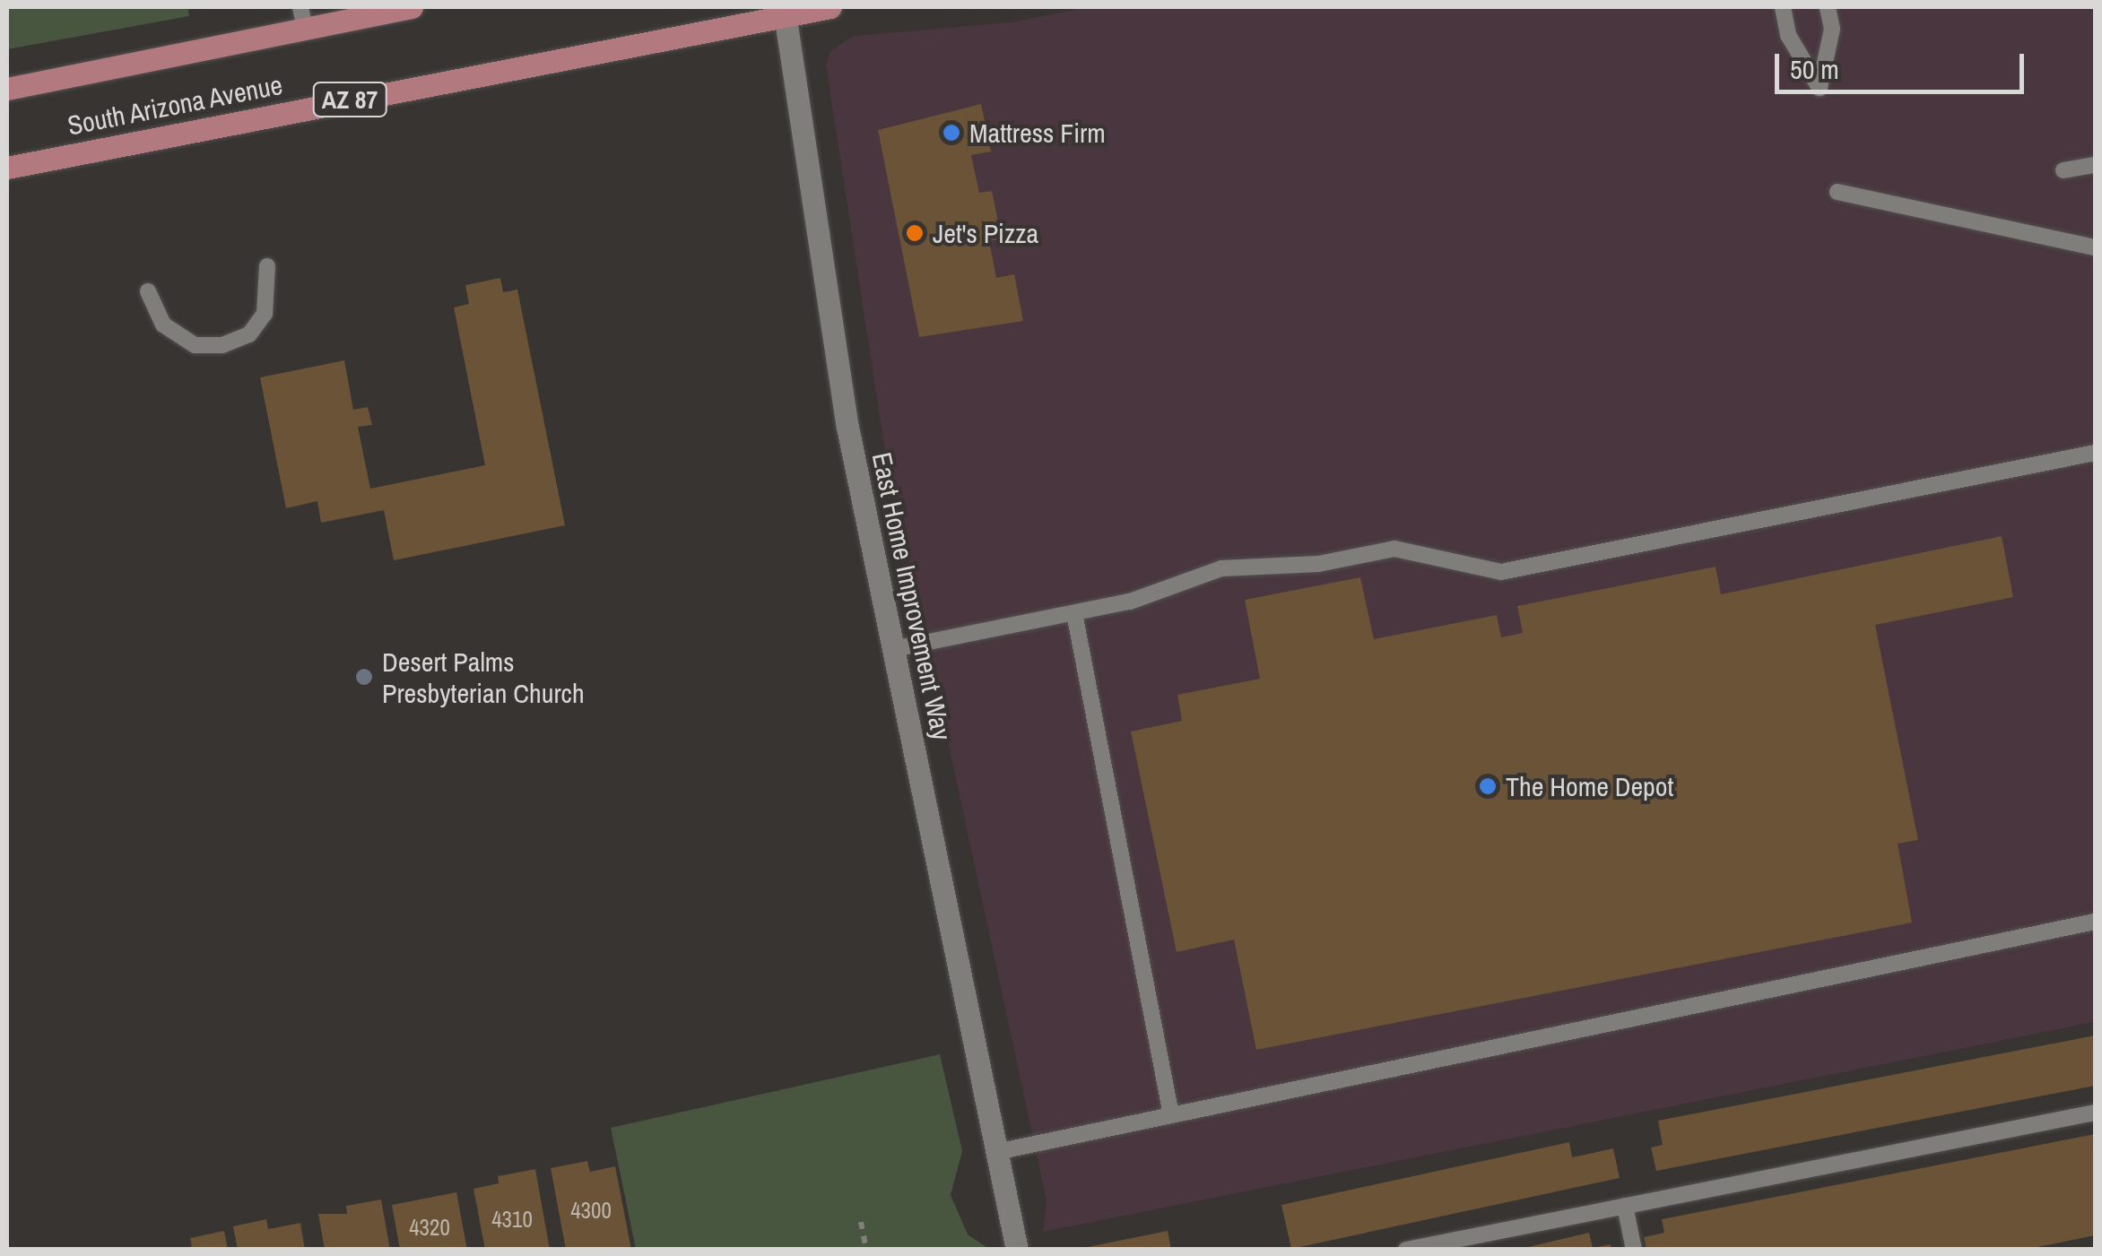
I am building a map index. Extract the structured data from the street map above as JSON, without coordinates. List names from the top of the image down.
{
  "streets": {
    "main road": ["AZ 87", "South Arizona Avenue"],
    "street": ["East Home Improvement Way"]
  },
  "crossings": [
    ["South Arizona Avenue", "East Home Improvement Way"]
  ],
  "places": [
    "Mattress Firm",
    "Jet's Pizza",
    "Desert Palms Presbyterian Church",
    "The Home Depot"
  ],
  "house_numbers": ["4300", "4310", "4320"],
  "scale_bar": "50 m"
}
